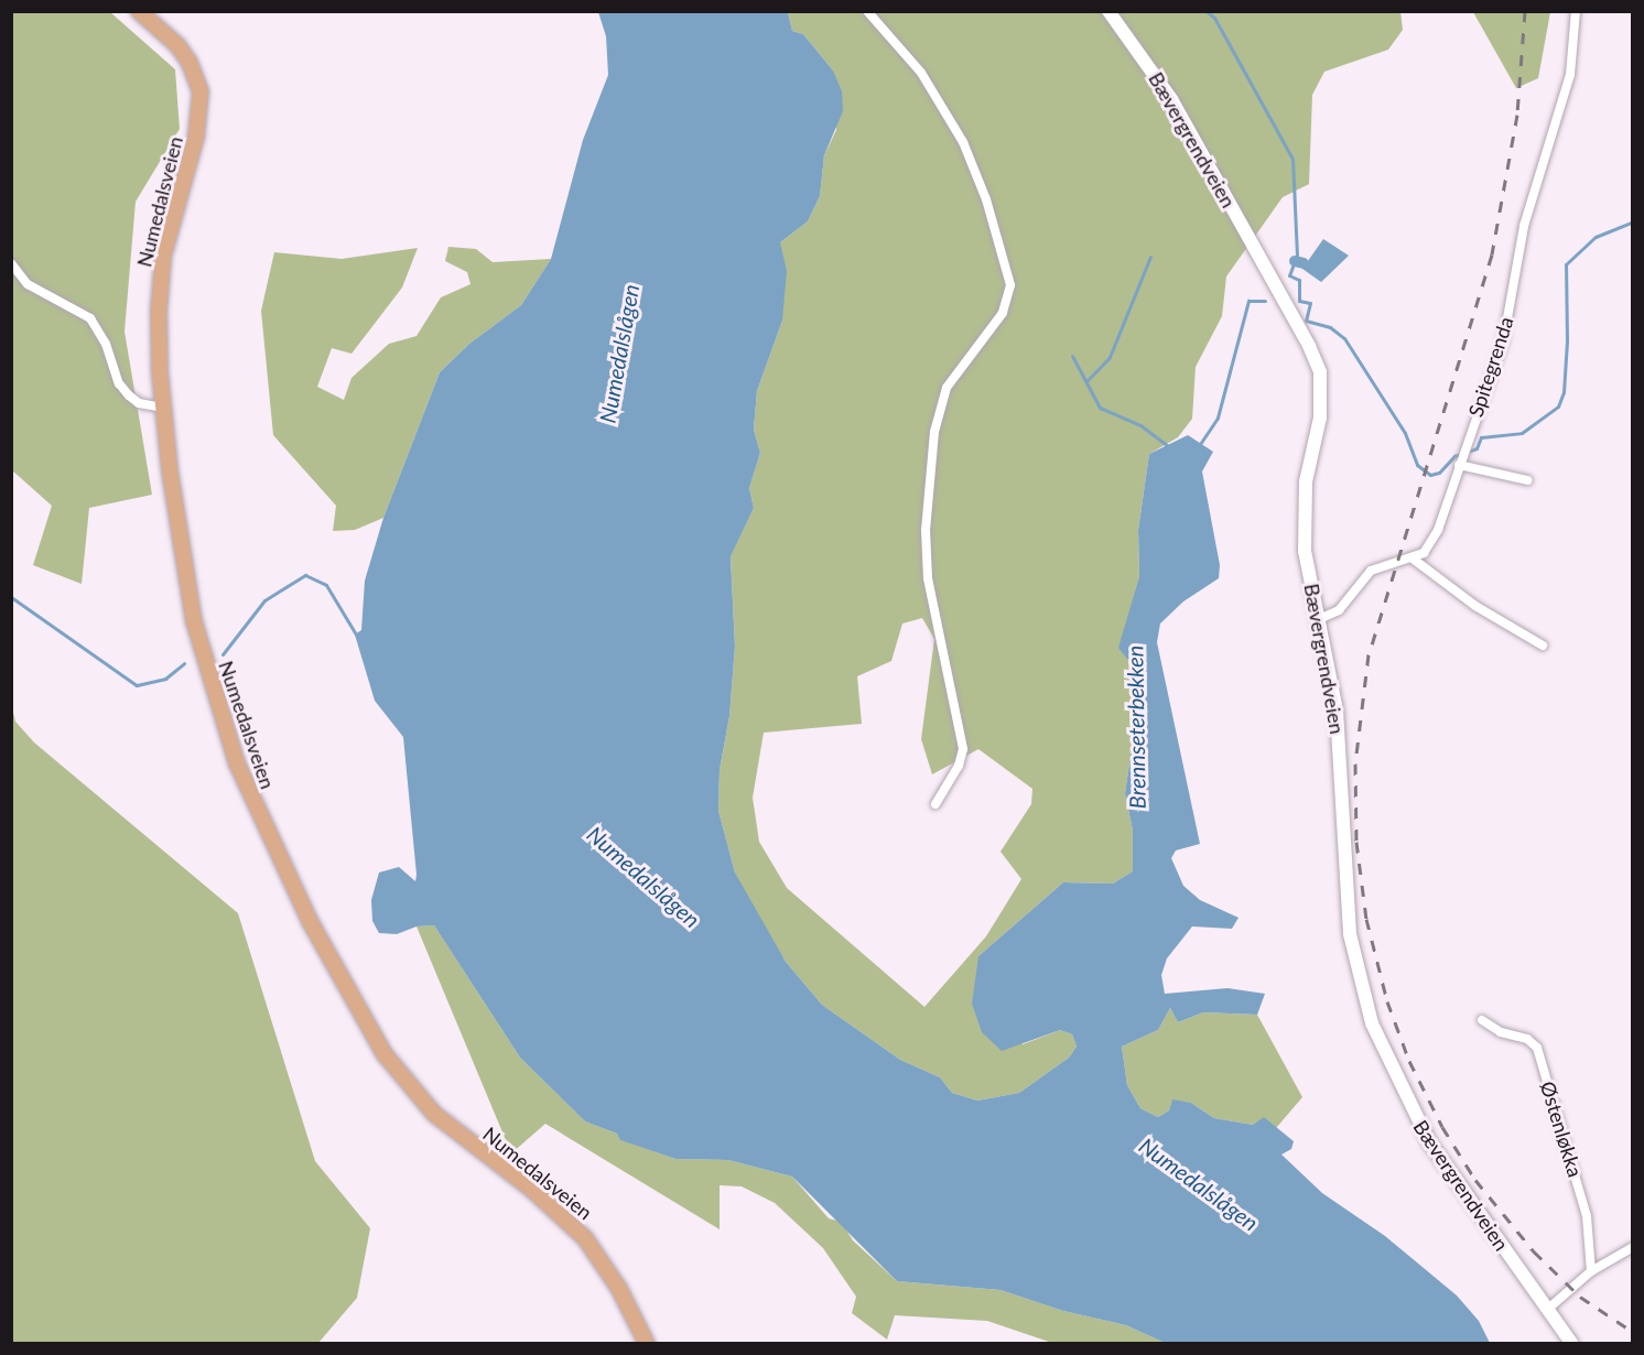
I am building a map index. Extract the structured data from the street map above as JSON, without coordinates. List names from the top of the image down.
{
  "streets": {
    "main road": ["Bævergrendveien", "Numedalsveien"],
    "street": ["Spitegrenda", "Østenløkka"]
  },
  "water": ["Numedalslågen", "Brennseterbekken"]
}
